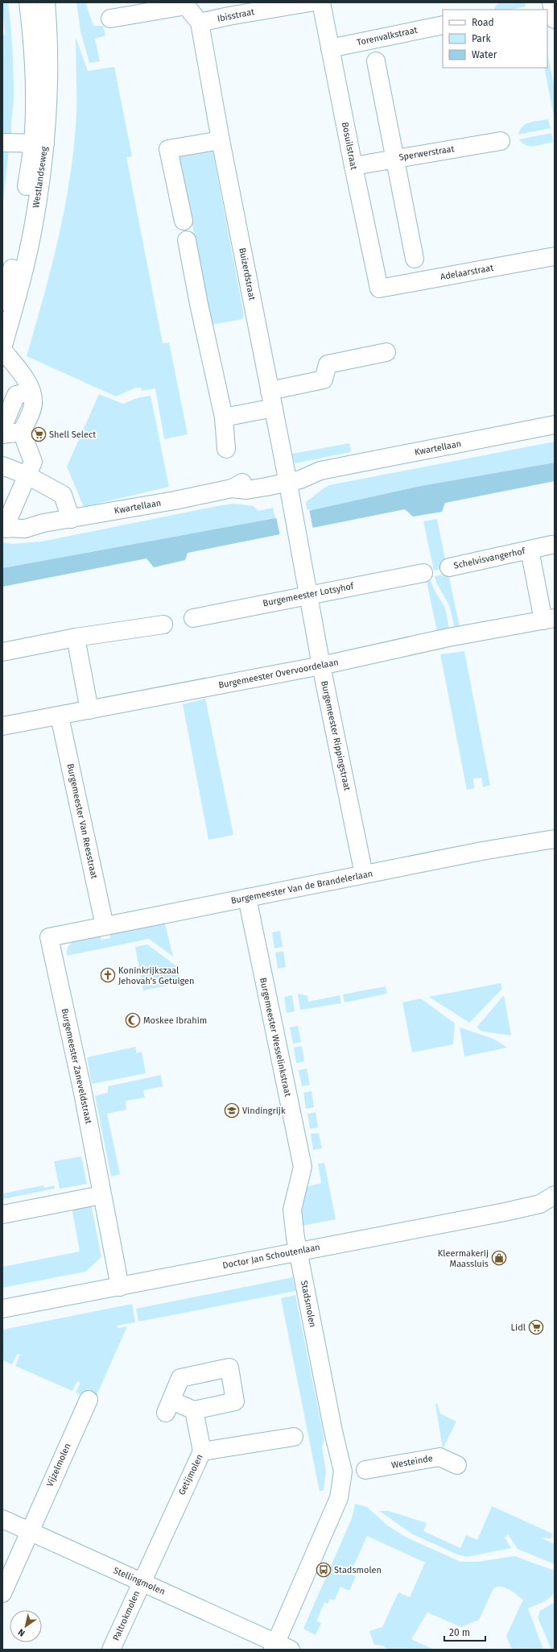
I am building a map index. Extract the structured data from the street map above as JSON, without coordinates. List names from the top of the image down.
{
  "streets": {
    "street": [
      "Ibisstraat",
      "Torenvalkstraat",
      "Bosuilstraat",
      "Sperwerstraat",
      "Westlandseweg",
      "Adelaarstraat",
      "Buizerdstraat",
      "Kwartellaan",
      "Schelvisvangerhof",
      "Burgemeester Lotsyhof",
      "Burgemeester Overvoordelaan",
      "Burgemeester Rippingstraat",
      "Burgemeester Van Reesstraat",
      "Burgemeester Van de Brandelerlaan",
      "Burgemeester Wesselinkstraat",
      "Burgemeester Zaneveldstraat",
      "Doctor Jan Schoutenlaan",
      "Stadsmolen",
      "Westeinde",
      "Vijzelmolen",
      "Getijmolen",
      "Stellingmolen",
      "Paltrokmolen"
    ]
  },
  "crossings": [
    ["Ibisstraat", "Buizerdstraat"],
    ["Torenvalkstraat", "Bosuilstraat"],
    ["Bosuilstraat", "Sperwerstraat"],
    ["Bosuilstraat", "Adelaarstraat"],
    ["Buizerdstraat", "Kwartellaan"],
    ["Buizerdstraat", "Burgemeester Rippingstraat"],
    ["Kwartellaan", "Burgemeester Rippingstraat"],
    ["Schelvisvangerhof", "Burgemeester Overvoordelaan"],
    ["Burgemeester Lotsyhof", "Burgemeester Rippingstraat"],
    ["Burgemeester Overvoordelaan", "Burgemeester Rippingstraat"],
    ["Burgemeester Overvoordelaan", "Burgemeester Van Reesstraat"],
    ["Burgemeester Rippingstraat", "Burgemeester Van de Brandelerlaan"],
    ["Burgemeester Van Reesstraat", "Burgemeester Van de Brandelerlaan"],
    ["Burgemeester Van de Brandelerlaan", "Burgemeester Wesselinkstraat"],
    ["Burgemeester Van de Brandelerlaan", "Burgemeester Zaneveldstraat"],
    ["Burgemeester Wesselinkstraat", "Doctor Jan Schoutenlaan"],
    ["Burgemeester Wesselinkstraat", "Stadsmolen"],
    ["Burgemeester Zaneveldstraat", "Doctor Jan Schoutenlaan"],
    ["Doctor Jan Schoutenlaan", "Stadsmolen"],
    ["Stadsmolen", "Stellingmolen"],
    ["Vijzelmolen", "Stellingmolen"],
    ["Getijmolen", "Stellingmolen"],
    ["Getijmolen", "Paltrokmolen"],
    ["Stellingmolen", "Paltrokmolen"]
  ],
  "places": {
    "supermarket": ["Shell Select", "Lidl"],
    "church": ["Koninkrijkszaal Jehovah's Getuigen"],
    "mosque": ["Moskee Ibrahim"],
    "school or university": ["Vindingrijk"],
    "shop": ["Kleermakerij Maassluis"],
    "bus stop": ["Stadsmolen"]
  },
  "legend": ["Road", "Park", "Water"],
  "scale_bar": "20 m",
  "north": "bottom left"
}
